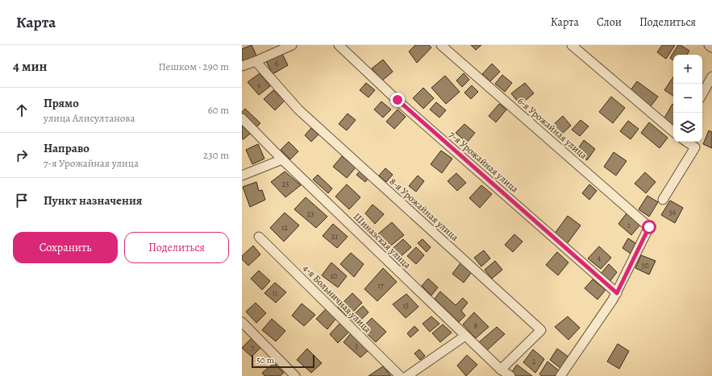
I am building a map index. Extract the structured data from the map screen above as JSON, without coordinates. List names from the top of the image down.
{
  "streets": {
    "street": [
      "6-я Урожайная улица",
      "7-я Урожайная улица",
      "8-я Урожайная улица",
      "Шиназская улица",
      "4-я Больничная улица"
    ]
  },
  "crossings": [
    ["6-я Урожайная улица", "7-я Урожайная улица"],
    ["8-я Урожайная улица", "Шиназская улица"]
  ],
  "house_numbers": [
    "6",
    "4",
    "25",
    "36",
    "23",
    "1",
    "12",
    "21",
    "4",
    "30",
    "10",
    "17",
    "11",
    "15",
    "8",
    "3",
    "7",
    "2"
  ],
  "scale_bar": "50 m",
  "page": {
    "header": "Карта",
    "nav": ["Карта", "Слои", "Поделиться"],
    "heading": ["4 мин", "Пешком · 290 m"],
    "map_buttons": ["+", "−"],
    "list": [
      ["Прямо", "улица Алисултанова", "60 m"],
      ["Направо", "7-я Урожайная улица", "230 m"],
      "Пункт назначения"
    ],
    "buttons": ["Сохранить", "Поделиться"],
    "scale": "50 m"
  }
}
